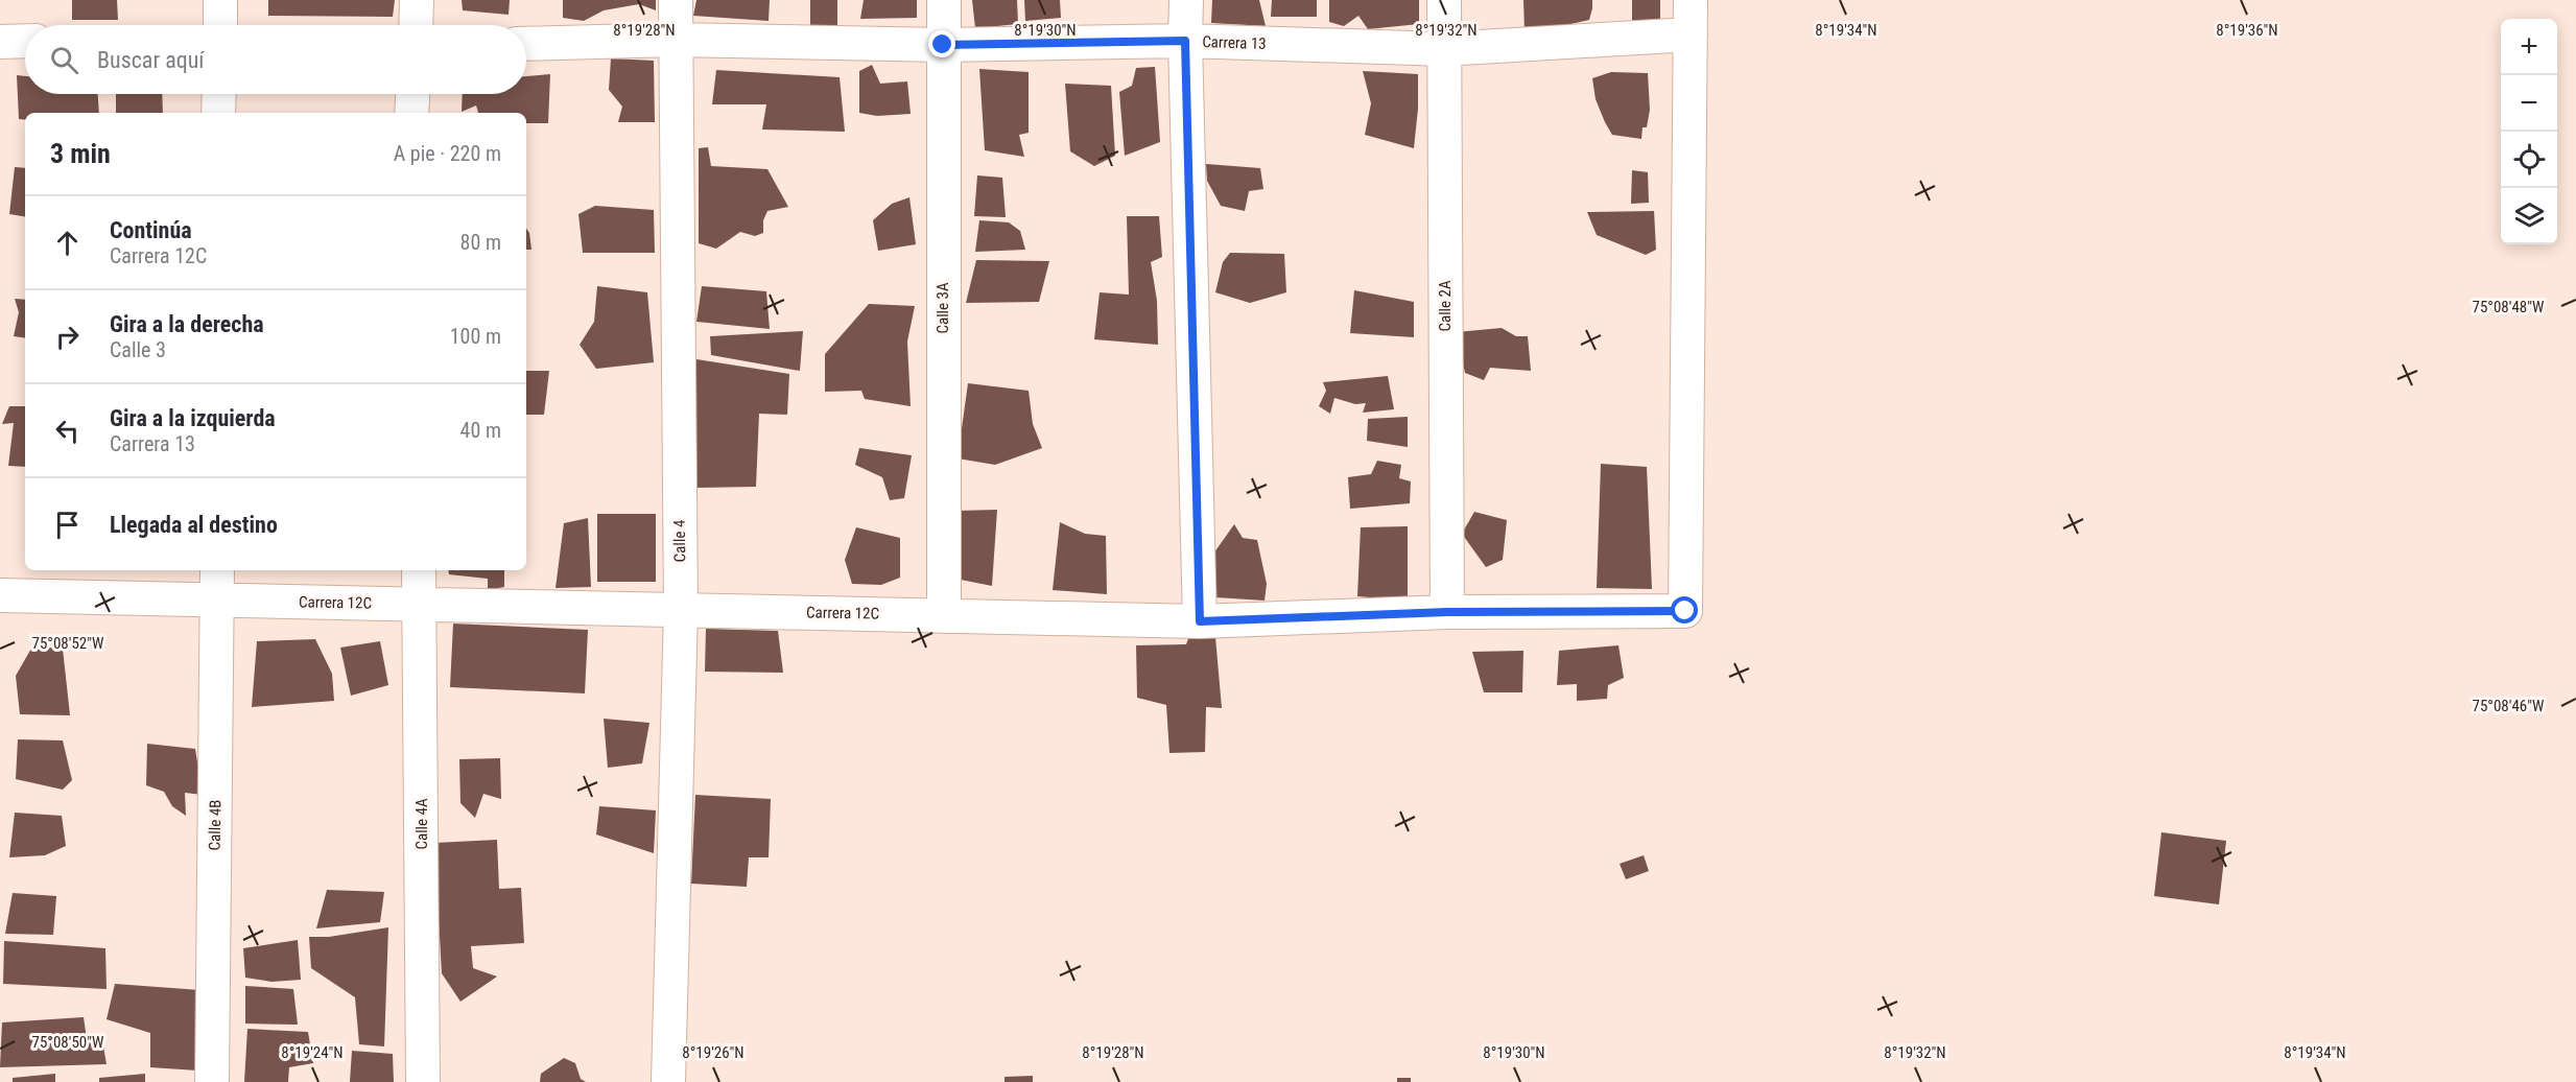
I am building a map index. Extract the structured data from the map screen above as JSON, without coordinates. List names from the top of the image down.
{
  "streets": {
    "street": [
      "Carrera 13",
      "Calle 2A",
      "Calle 3A",
      "Calle 4",
      "Carrera 12C",
      "Calle 4A",
      "Calle 4B"
    ]
  },
  "crossings": [
    ["Carrera 13", "Calle 2A"],
    ["Carrera 13", "Calle 3A"],
    ["Carrera 13", "Calle 4"],
    ["Carrera 13", "Carrera 12C"],
    ["Calle 2A", "Carrera 12C"],
    ["Calle 3A", "Carrera 12C"],
    ["Calle 4", "Carrera 12C"],
    ["Carrera 12C", "Calle 4A"],
    ["Carrera 12C", "Calle 4B"]
  ],
  "page": {
    "map_buttons": ["+", "−"],
    "search": "Buscar aquí",
    "heading": ["3 min", "A pie · 220 m"],
    "list": [
      ["Continúa", "Carrera 12C", "80 m"],
      ["Gira a la derecha", "Calle 3", "100 m"],
      ["Gira a la izquierda", "Carrera 13", "40 m"],
      "Llegada al destino"
    ]
  },
  "coordinates": [
    "8°19'28\"N",
    "8°19'30\"N",
    "8°19'36\"N",
    "8°19'32\"N",
    "8°19'34\"N",
    "75°08'48\"W",
    "75°08'52\"W",
    "75°08'46\"W",
    "75°08'50\"W",
    "8°19'24\"N",
    "8°19'26\"N"
  ]
}
